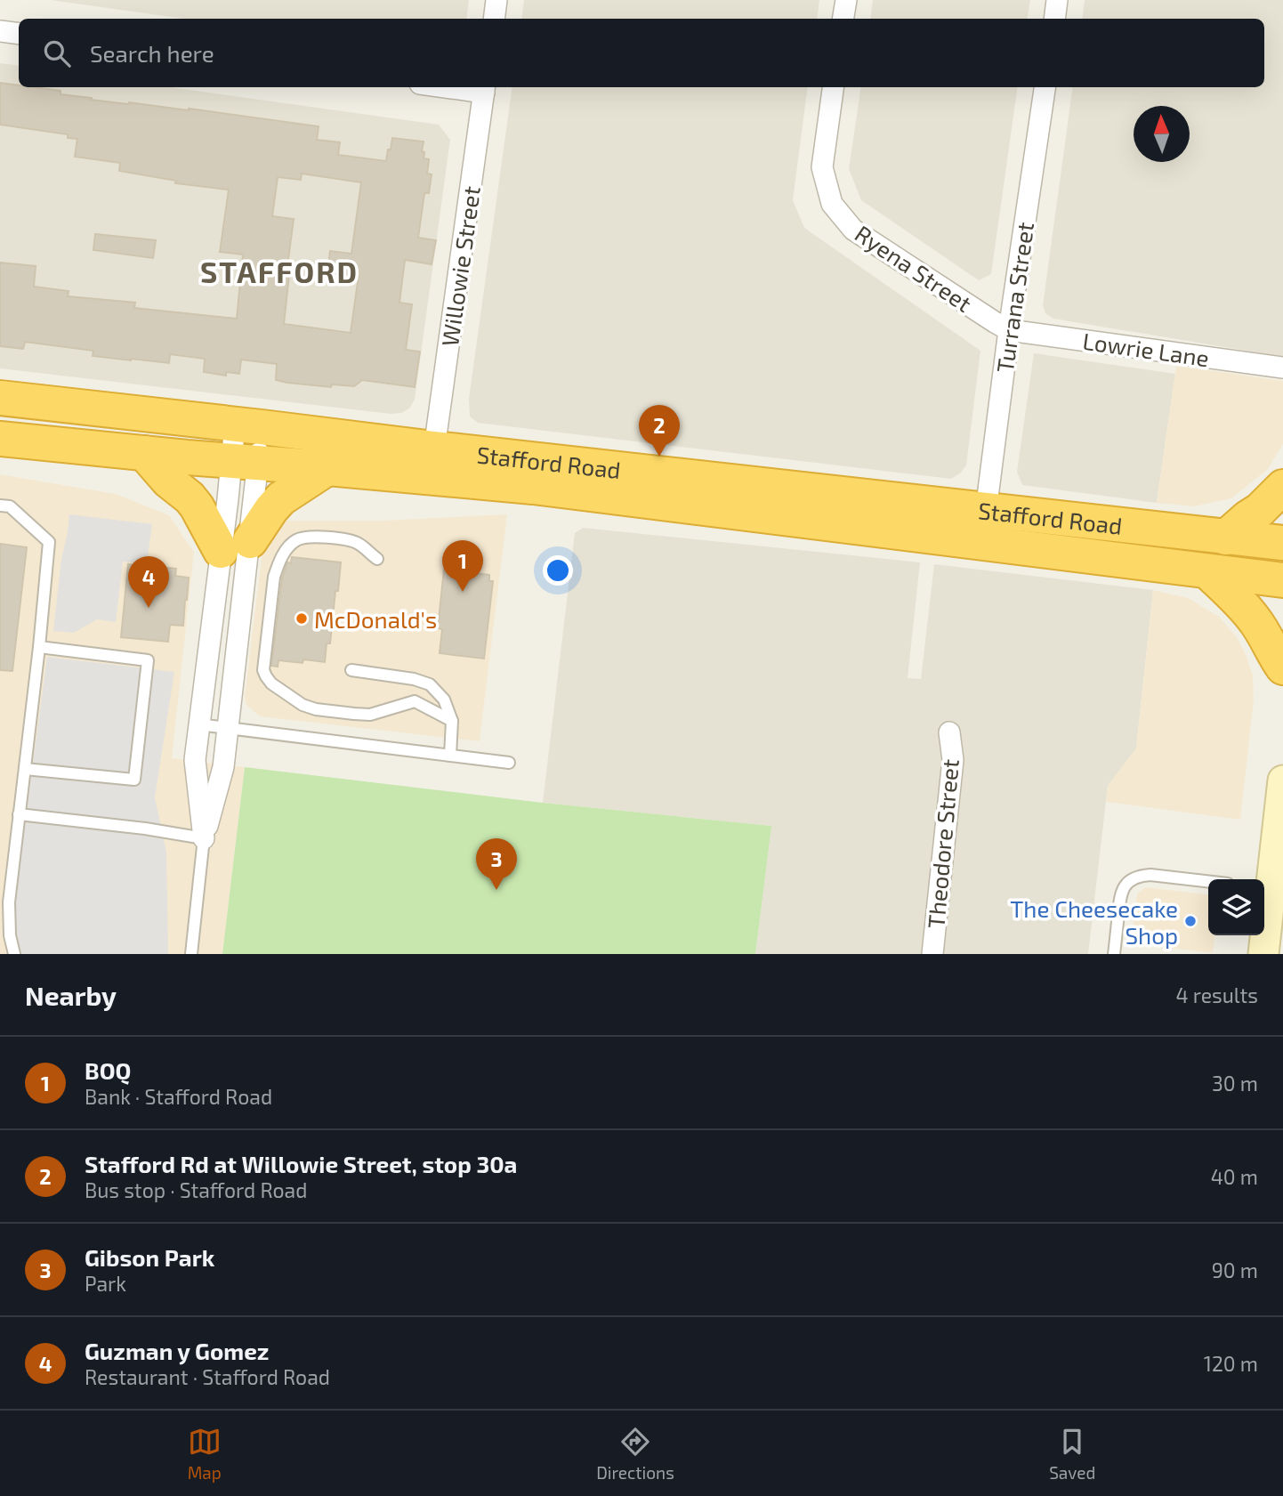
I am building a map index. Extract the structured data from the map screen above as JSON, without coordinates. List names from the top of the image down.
{
  "streets": {
    "highway": ["Stafford Road"],
    "street": [
      "Willowie Street",
      "Ryena Street",
      "Turrana Street",
      "Lowrie Lane",
      "Theodore Street"
    ]
  },
  "crossings": [
    ["Willowie Street", "Stafford Road"],
    ["Ryena Street", "Turrana Street"],
    ["Ryena Street", "Lowrie Lane"],
    ["Turrana Street", "Lowrie Lane"],
    ["Turrana Street", "Stafford Road"]
  ],
  "districts": ["STAFFORD"],
  "places": ["McDonald's", "The Cheesecake Shop"],
  "north": "top",
  "page": {
    "search": "Search here",
    "pins": [
      "2",
      "1",
      "4",
      "3"
    ],
    "heading": ["Nearby", "4 results"],
    "list": [
      {
        "mark": "1",
        "name": "BOQ",
        "note": "Bank · Stafford Road",
        "value": "30 m"
      },
      {
        "mark": "2",
        "name": "Stafford Rd at Willowie Street, stop 30a",
        "note": "Bus stop · Stafford Road",
        "value": "40 m"
      },
      {
        "mark": "3",
        "name": "Gibson Park",
        "note": "Park",
        "value": "90 m"
      },
      {
        "mark": "4",
        "name": "Guzman y Gomez",
        "note": "Restaurant · Stafford Road",
        "value": "120 m"
      }
    ],
    "nav": ["Map", "Directions", "Saved"]
  }
}
